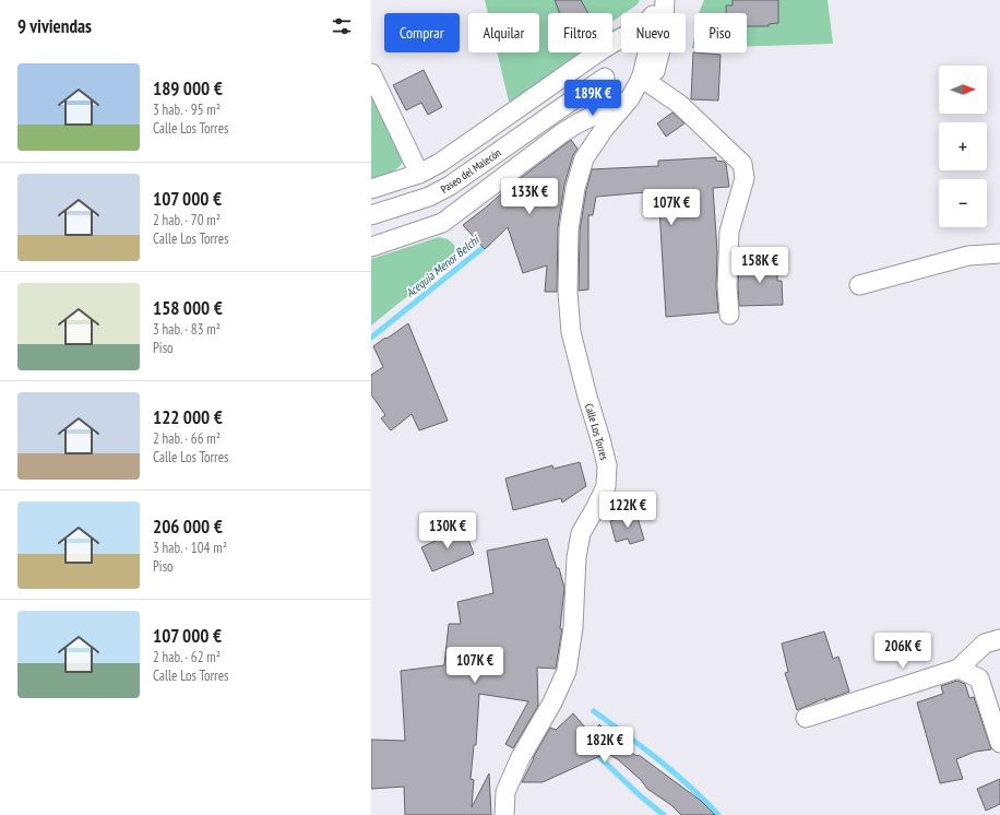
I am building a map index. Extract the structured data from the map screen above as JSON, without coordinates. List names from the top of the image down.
{
  "streets": {
    "street": ["Paseo del Malecón", "Calle Los Torres"]
  },
  "water": ["Acequia Menor Belchí"],
  "north": "right",
  "page": {
    "heading": "9 viviendas",
    "chip": [
      "Comprar",
      "Alquilar",
      "Filtros",
      "Nuevo",
      "Piso"
    ],
    "list": [
      {
        "name": "189 000 €",
        "note": "3 hab. · 95 m² · Calle Los Torres"
      },
      {
        "name": "107 000 €",
        "note": "2 hab. · 70 m² · Calle Los Torres"
      },
      {
        "name": "158 000 €",
        "note": "3 hab. · 83 m² · Piso"
      },
      {
        "name": "122 000 €",
        "note": "2 hab. · 66 m² · Calle Los Torres"
      },
      {
        "name": "206 000 €",
        "note": "3 hab. · 104 m² · Piso"
      },
      {
        "name": "107 000 €",
        "note": "2 hab. · 62 m² · Calle Los Torres"
      }
    ],
    "map_buttons": ["+", "−"],
    "price": [
      "189K €",
      "133K €",
      "107K €",
      "158K €",
      "122K €",
      "130K €",
      "206K €",
      "107K €",
      "182K €"
    ]
  }
}
